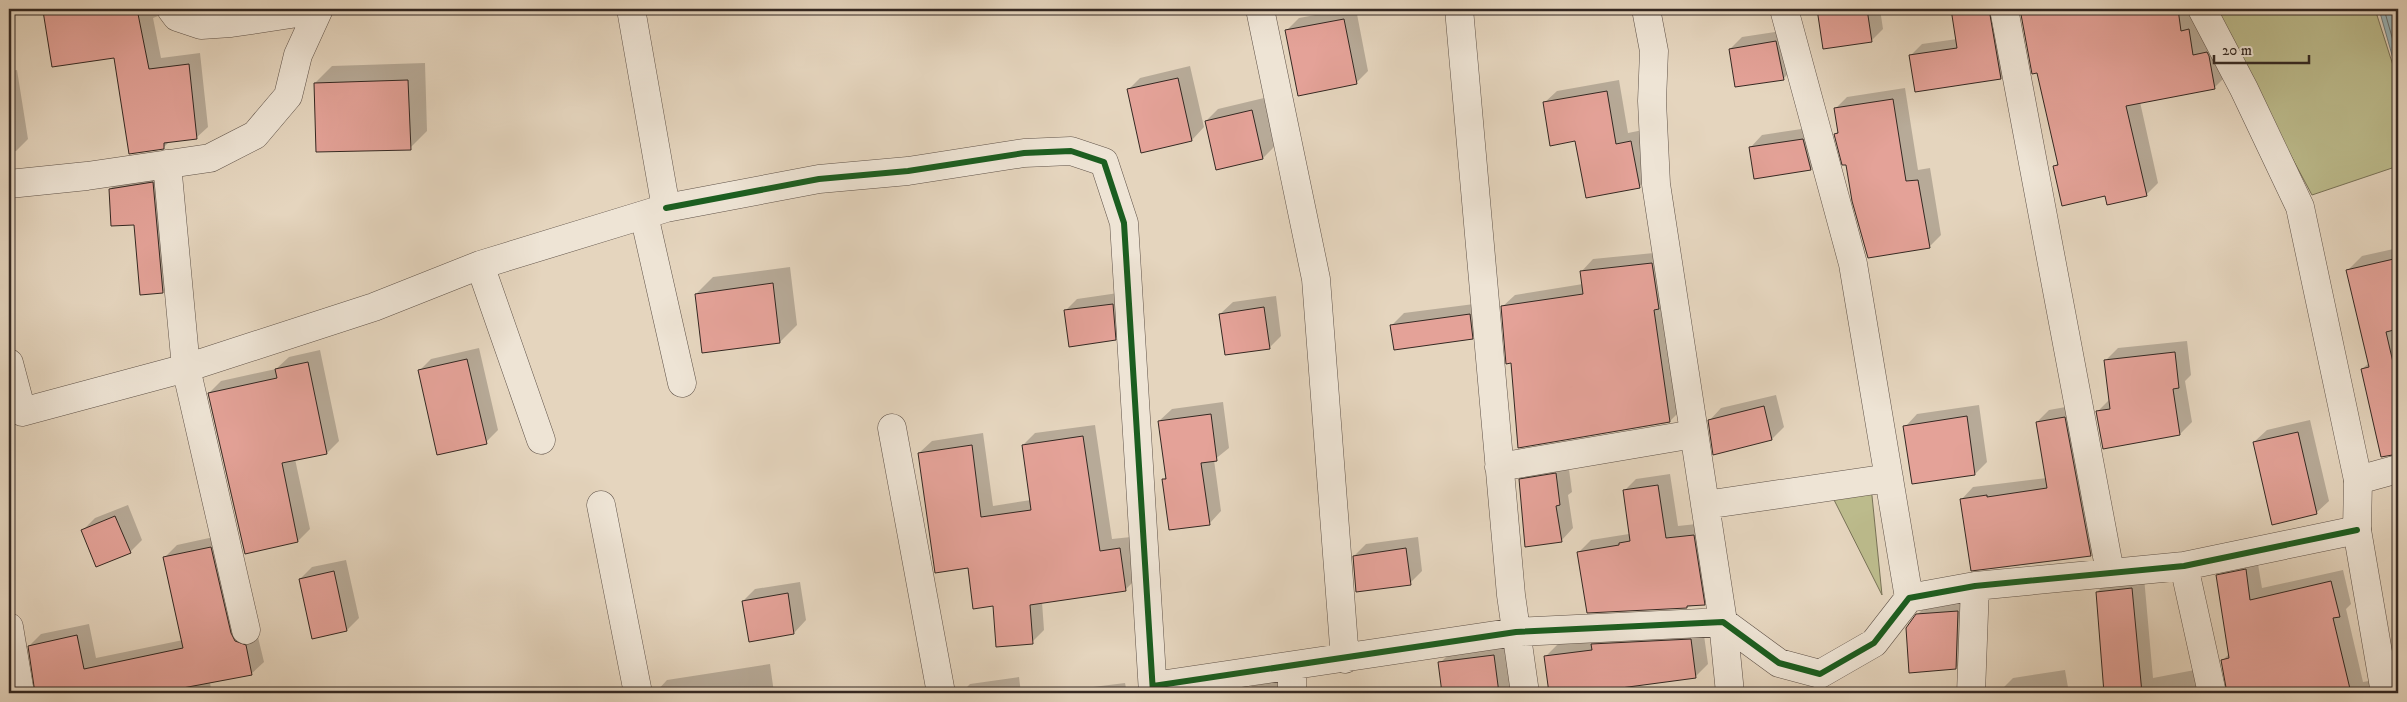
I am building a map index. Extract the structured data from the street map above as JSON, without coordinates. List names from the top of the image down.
{
  "scale_bar": "20 m"
}
